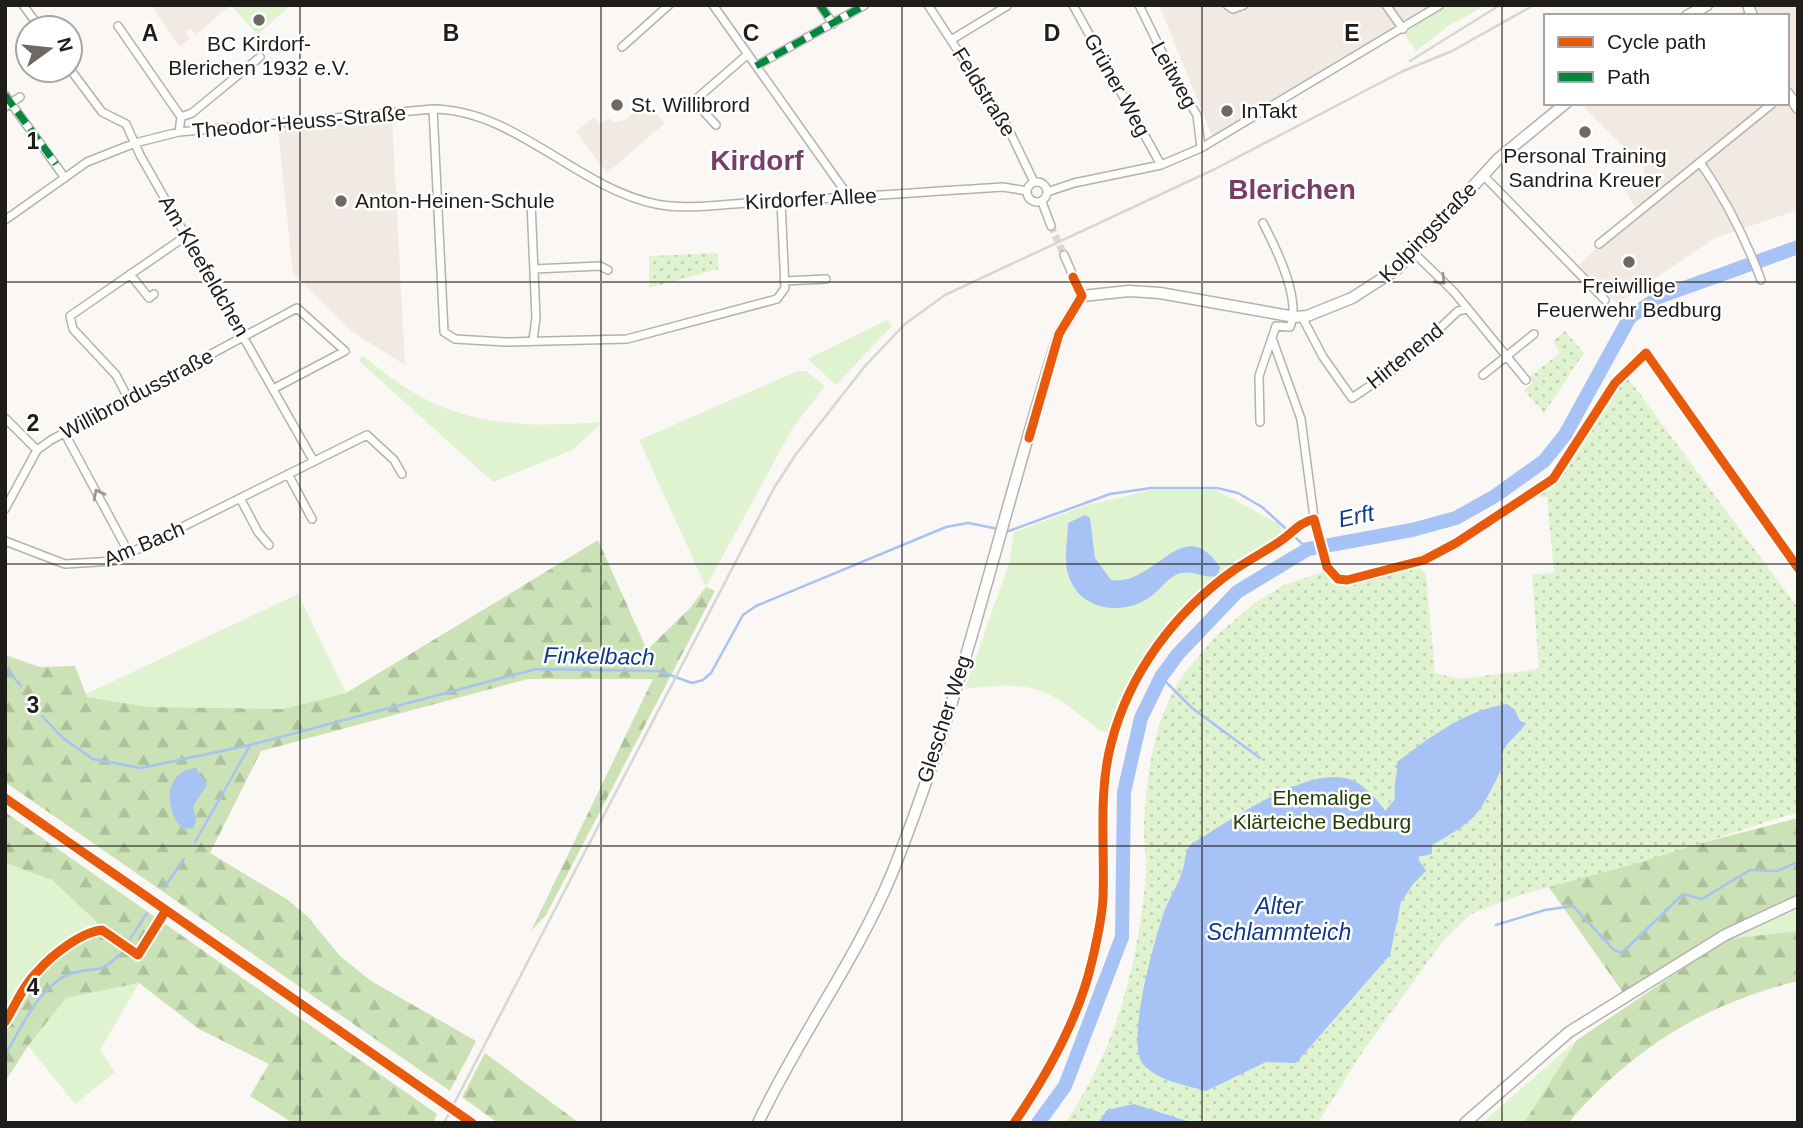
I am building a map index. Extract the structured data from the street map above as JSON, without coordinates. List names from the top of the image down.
{
  "streets": {
    "street": [
      "Leitweg",
      "Grüner Weg",
      "Feldstraße",
      "Theodor-Heuss-Straße",
      "Kirdorfer Allee",
      "Kolpingstraße",
      "Am Kleefeldchen",
      "Hirtenend",
      "Willibrordusstraße",
      "Am Bach",
      "Glescher Weg"
    ]
  },
  "crossings": [
    ["Feldstraße", "Kirdorfer Allee"],
    ["Theodor-Heuss-Straße", "Kirdorfer Allee"],
    ["Theodor-Heuss-Straße", "Am Kleefeldchen"],
    ["Kolpingstraße", "Hirtenend"],
    ["Am Kleefeldchen", "Willibrordusstraße"],
    ["Am Kleefeldchen", "Am Bach"]
  ],
  "districts": ["Kirdorf", "Blerichen"],
  "water": ["Erft", "Finkelbach", "Alter Schlammteich"],
  "parks": ["Ehemalige Klärteiche Bedburg"],
  "places": [
    "BC Kirdorf- Blerichen 1932 e.V.",
    "St. Willibrord",
    "InTakt",
    "Personal Training Sandrina Kreuer",
    "Anton-Heinen-Schule",
    "Freiwillige Feuerwehr Bedburg"
  ],
  "legend": ["Cycle path", "Path"],
  "north": "right",
  "grid": {
    "columns": [
      "A",
      "B",
      "C",
      "D",
      "E"
    ],
    "rows": [
      "1",
      "2",
      "3",
      "4"
    ]
  }
}
